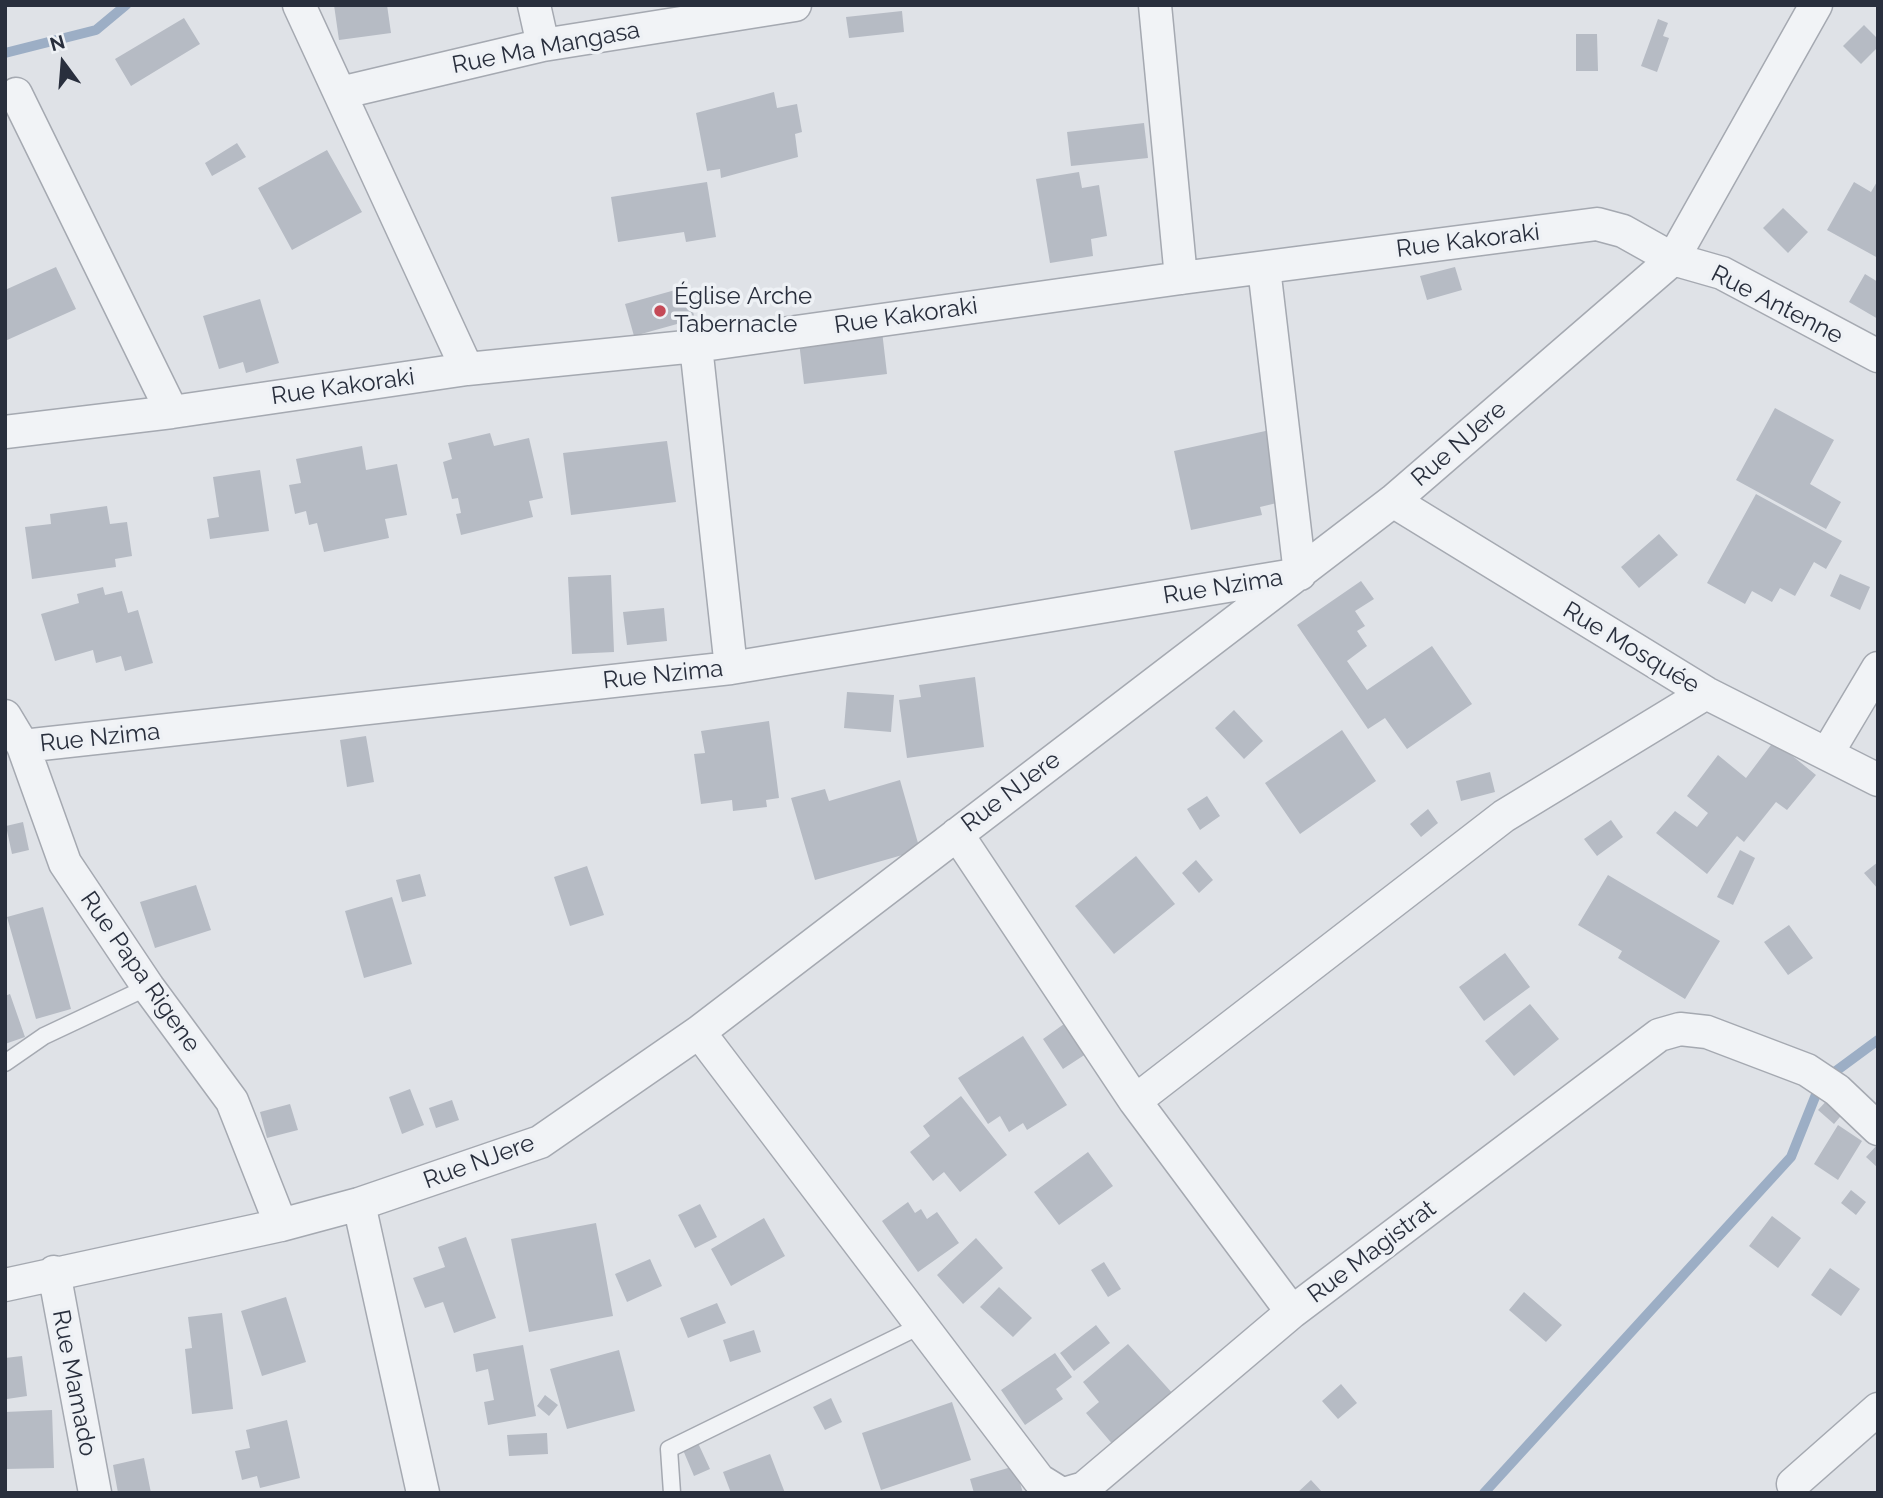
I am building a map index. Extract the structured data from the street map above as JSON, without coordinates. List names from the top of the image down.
{
  "streets": {
    "street": [
      "Rue Ma Mangasa",
      "Rue Kakoraki",
      "Rue Antenne",
      "Rue NJere",
      "Rue Nzima",
      "Rue Mosquée",
      "Rue Papa Rigene",
      "Rue Magistrat",
      "Rue Mamado"
    ]
  },
  "crossings": [
    ["Rue Kakoraki", "Rue Antenne"],
    ["Rue Kakoraki", "Rue NJere"],
    ["Rue Antenne", "Rue NJere"],
    ["Rue NJere", "Rue Nzima"],
    ["Rue NJere", "Rue Mosquée"],
    ["Rue NJere", "Rue Papa Rigene"],
    ["Rue NJere", "Rue Magistrat"],
    ["Rue NJere", "Rue Mamado"],
    ["Rue Nzima", "Rue Papa Rigene"]
  ],
  "places": ["Église Arche Tabernacle"],
  "north": "top"
}
